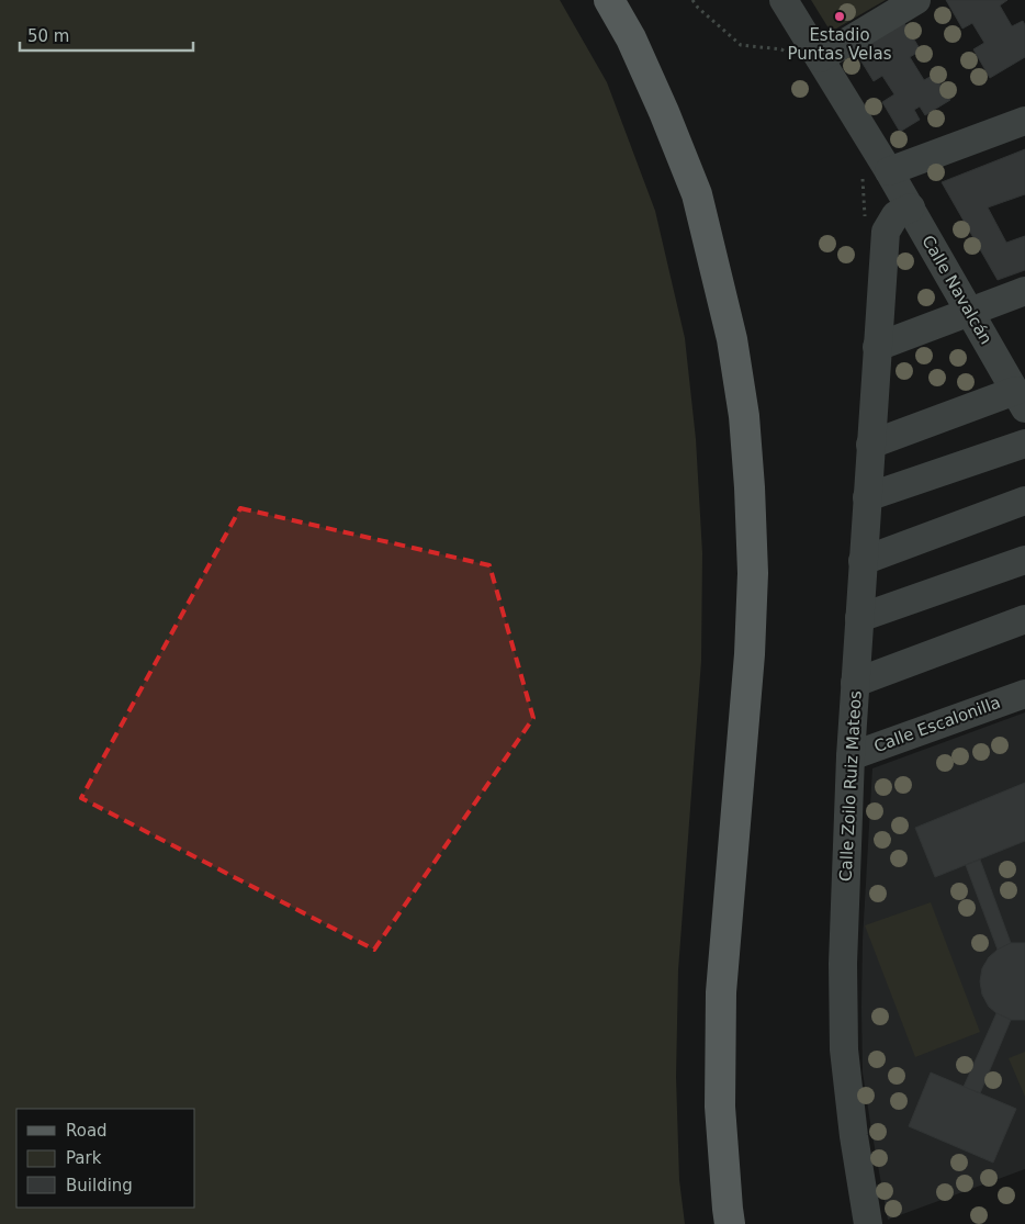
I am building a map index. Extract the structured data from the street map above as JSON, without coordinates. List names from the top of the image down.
{
  "streets": {
    "street": ["Calle Navalcán", "Calle Escalonilla", "Calle Zoilo Ruiz Mateos"]
  },
  "crossings": [
    ["Calle Navalcán", "Calle Zoilo Ruiz Mateos"],
    ["Calle Escalonilla", "Calle Zoilo Ruiz Mateos"]
  ],
  "places": ["Estadio Puntas Velas"],
  "legend": ["Road", "Park", "Building"],
  "scale_bar": "50 m"
}
